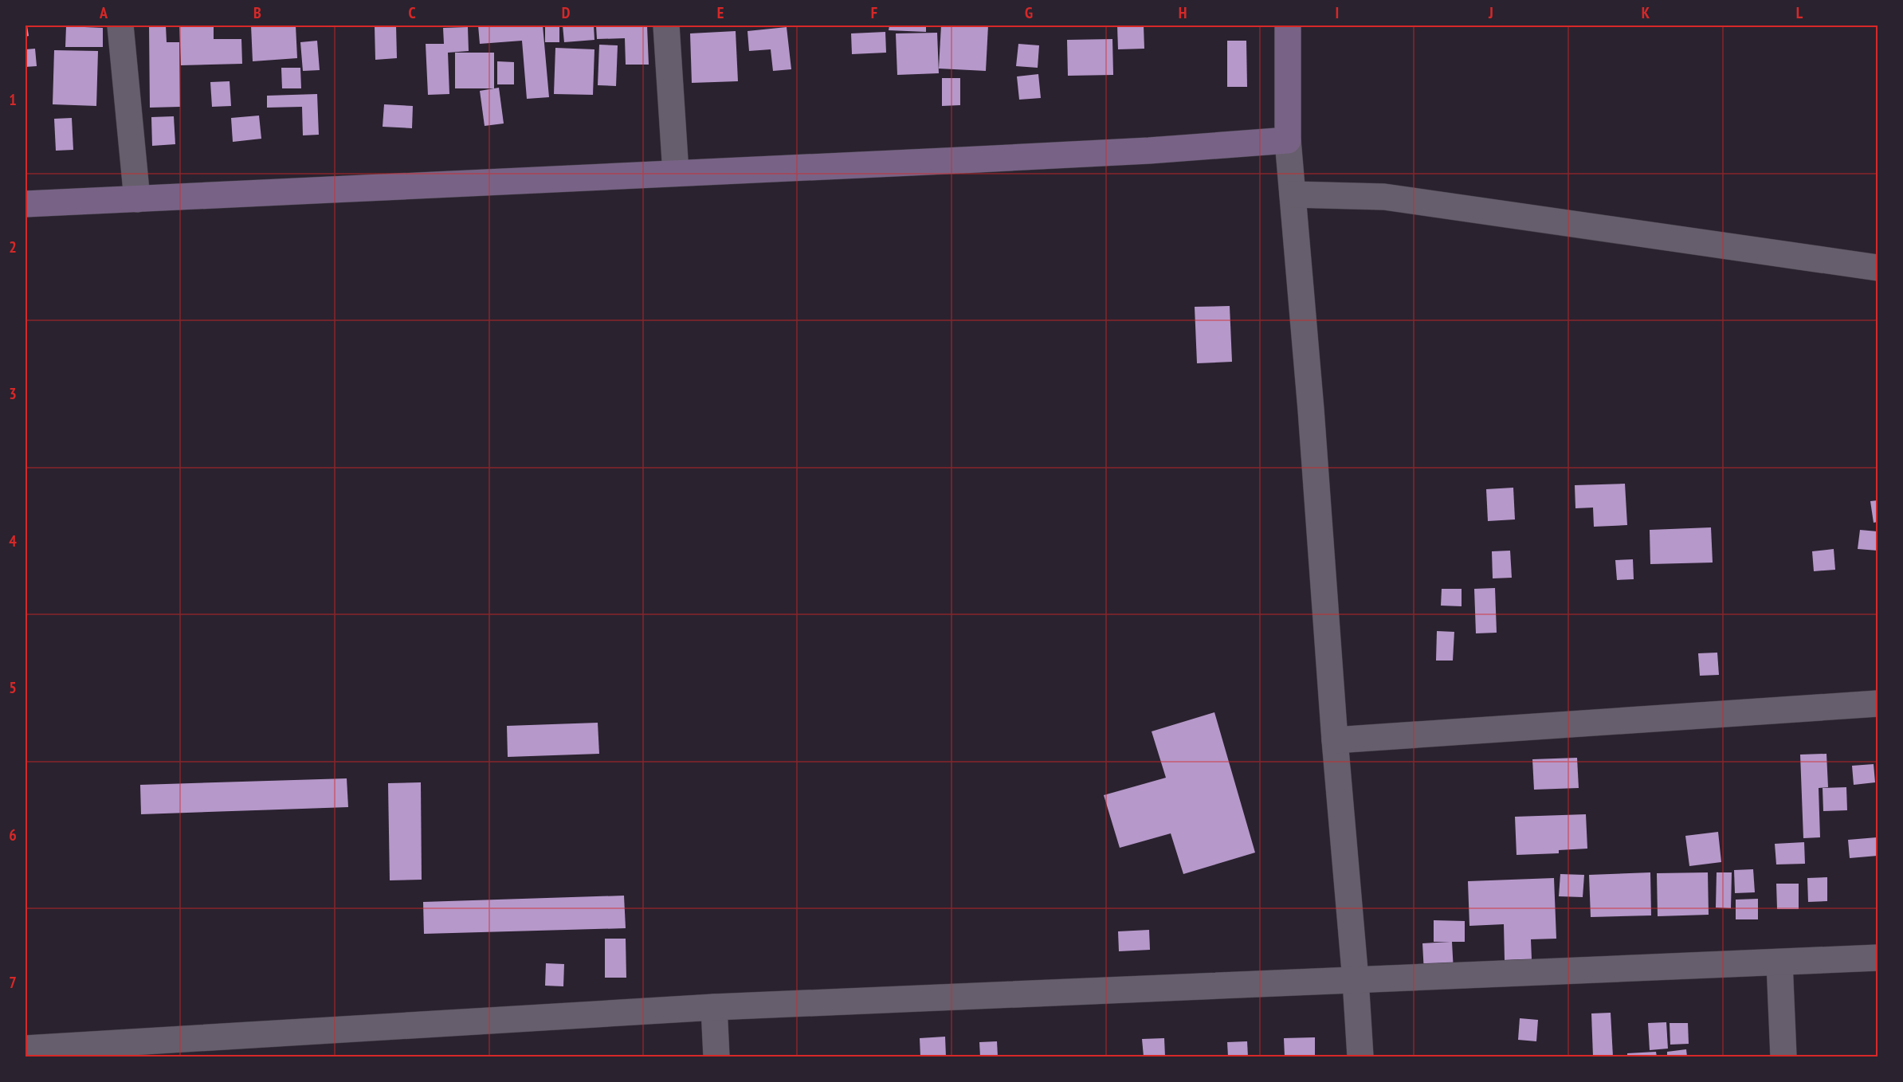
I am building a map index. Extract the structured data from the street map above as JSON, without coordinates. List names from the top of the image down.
{
  "grid": {
    "columns": [
      "A",
      "B",
      "C",
      "D",
      "E",
      "F",
      "G",
      "H",
      "I",
      "J",
      "K",
      "L"
    ],
    "rows": [
      "1",
      "2",
      "3",
      "4",
      "5",
      "6",
      "7"
    ]
  }
}
